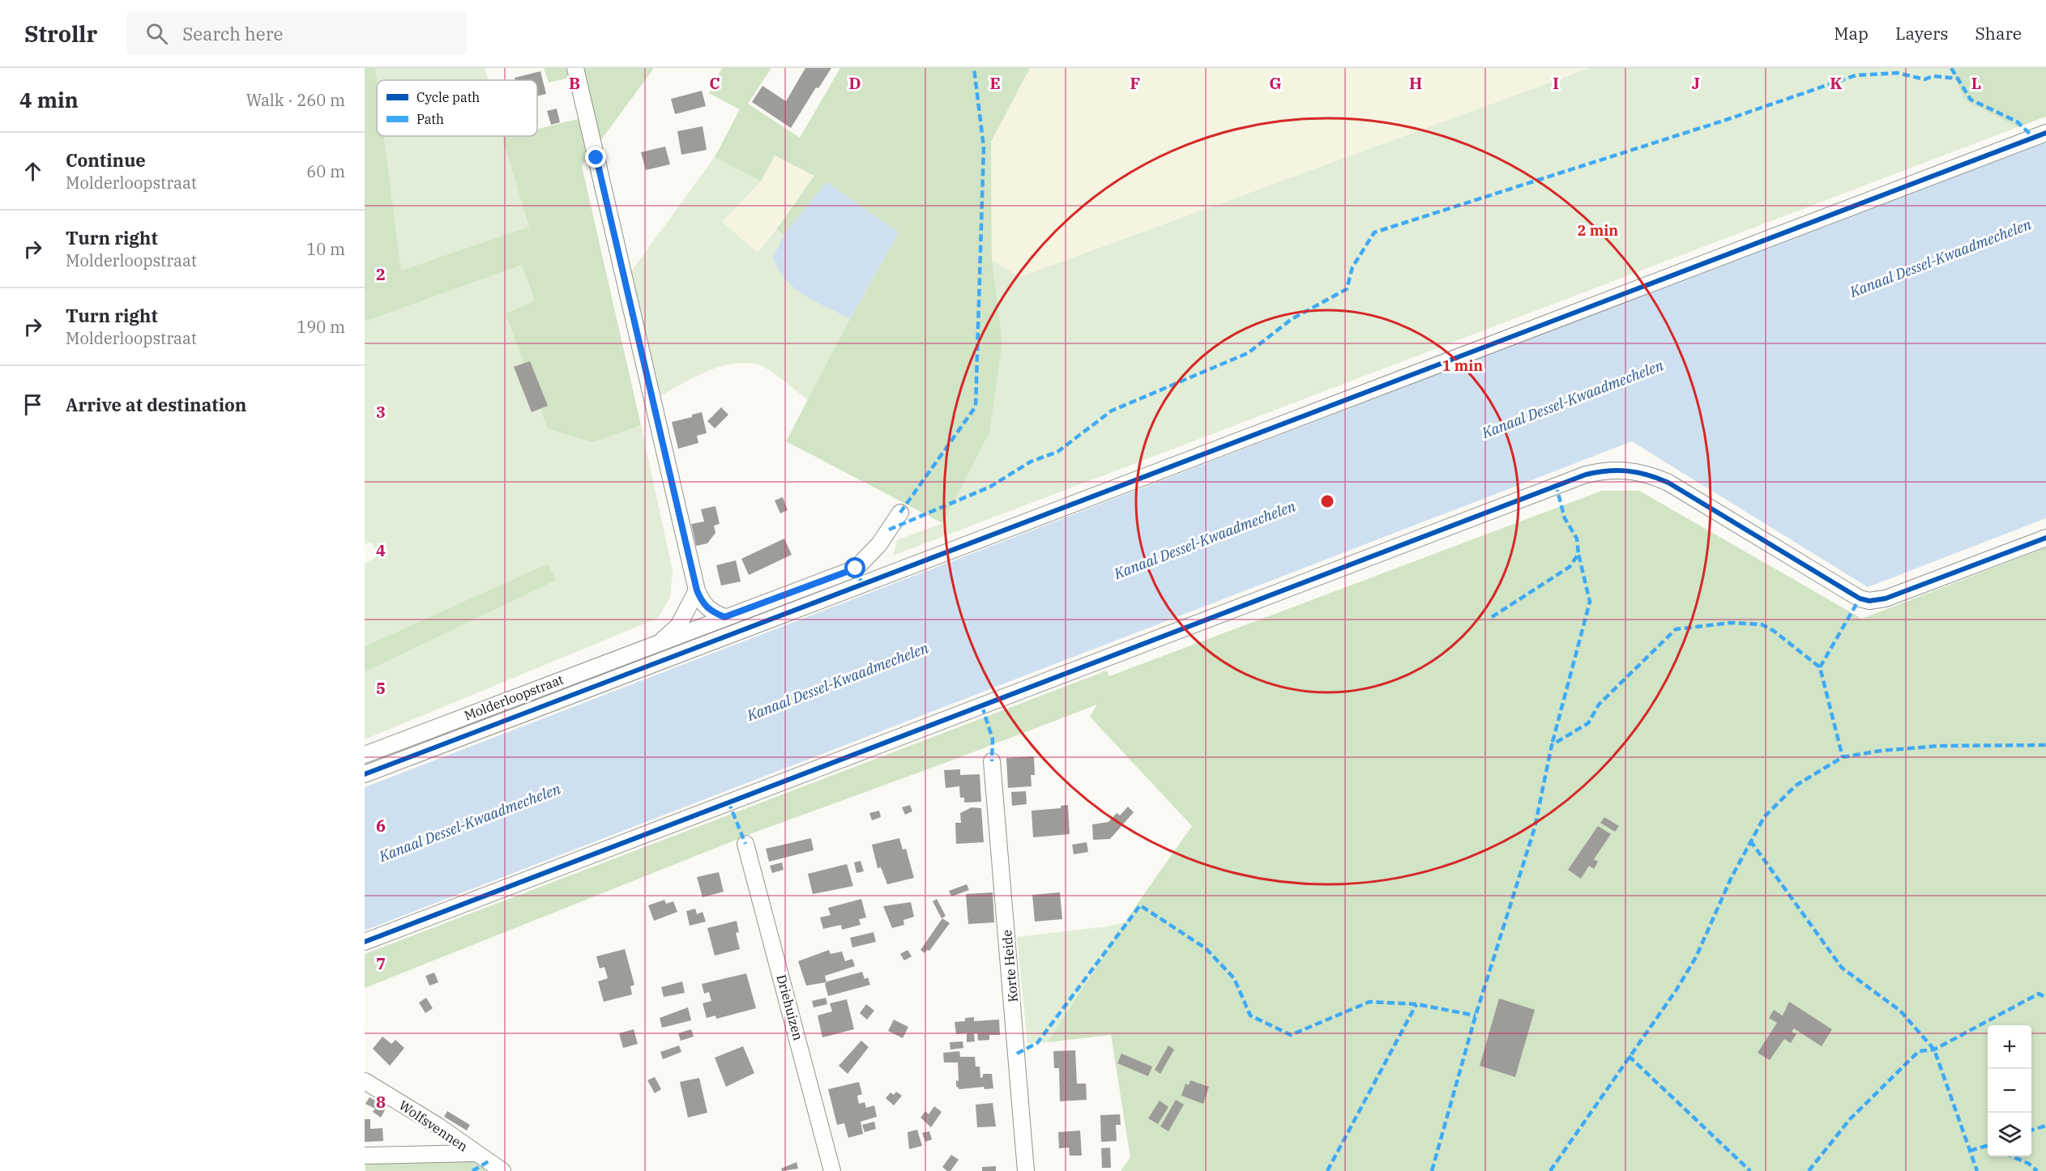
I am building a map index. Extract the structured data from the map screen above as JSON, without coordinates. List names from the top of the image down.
{
  "streets": {
    "street": [
      "Molderloopstraat",
      "Korte Heide",
      "Driehuizen",
      "Wolfsvennen"
    ]
  },
  "water": ["Kanaal Dessel-Kwaadmechelen"],
  "legend": ["Cycle path", "Path"],
  "page": {
    "header": "Strollr",
    "search": "Search here",
    "nav": ["Map", "Layers", "Share"],
    "heading": ["4 min", "Walk · 260 m"],
    "list": [
      ["Continue", "Molderloopstraat", "60 m"],
      ["Turn right", "Molderloopstraat", "10 m"],
      ["Turn right", "Molderloopstraat", "190 m"],
      "Arrive at destination"
    ],
    "map_buttons": ["+", "−"]
  },
  "grid": {
    "columns": [
      "B",
      "C",
      "D",
      "E",
      "F",
      "G",
      "H",
      "I",
      "J",
      "K",
      "L"
    ],
    "rows": [
      "2",
      "3",
      "4",
      "5",
      "6",
      "7",
      "8"
    ]
  },
  "rings": ["2 min", "1 min"]
}
